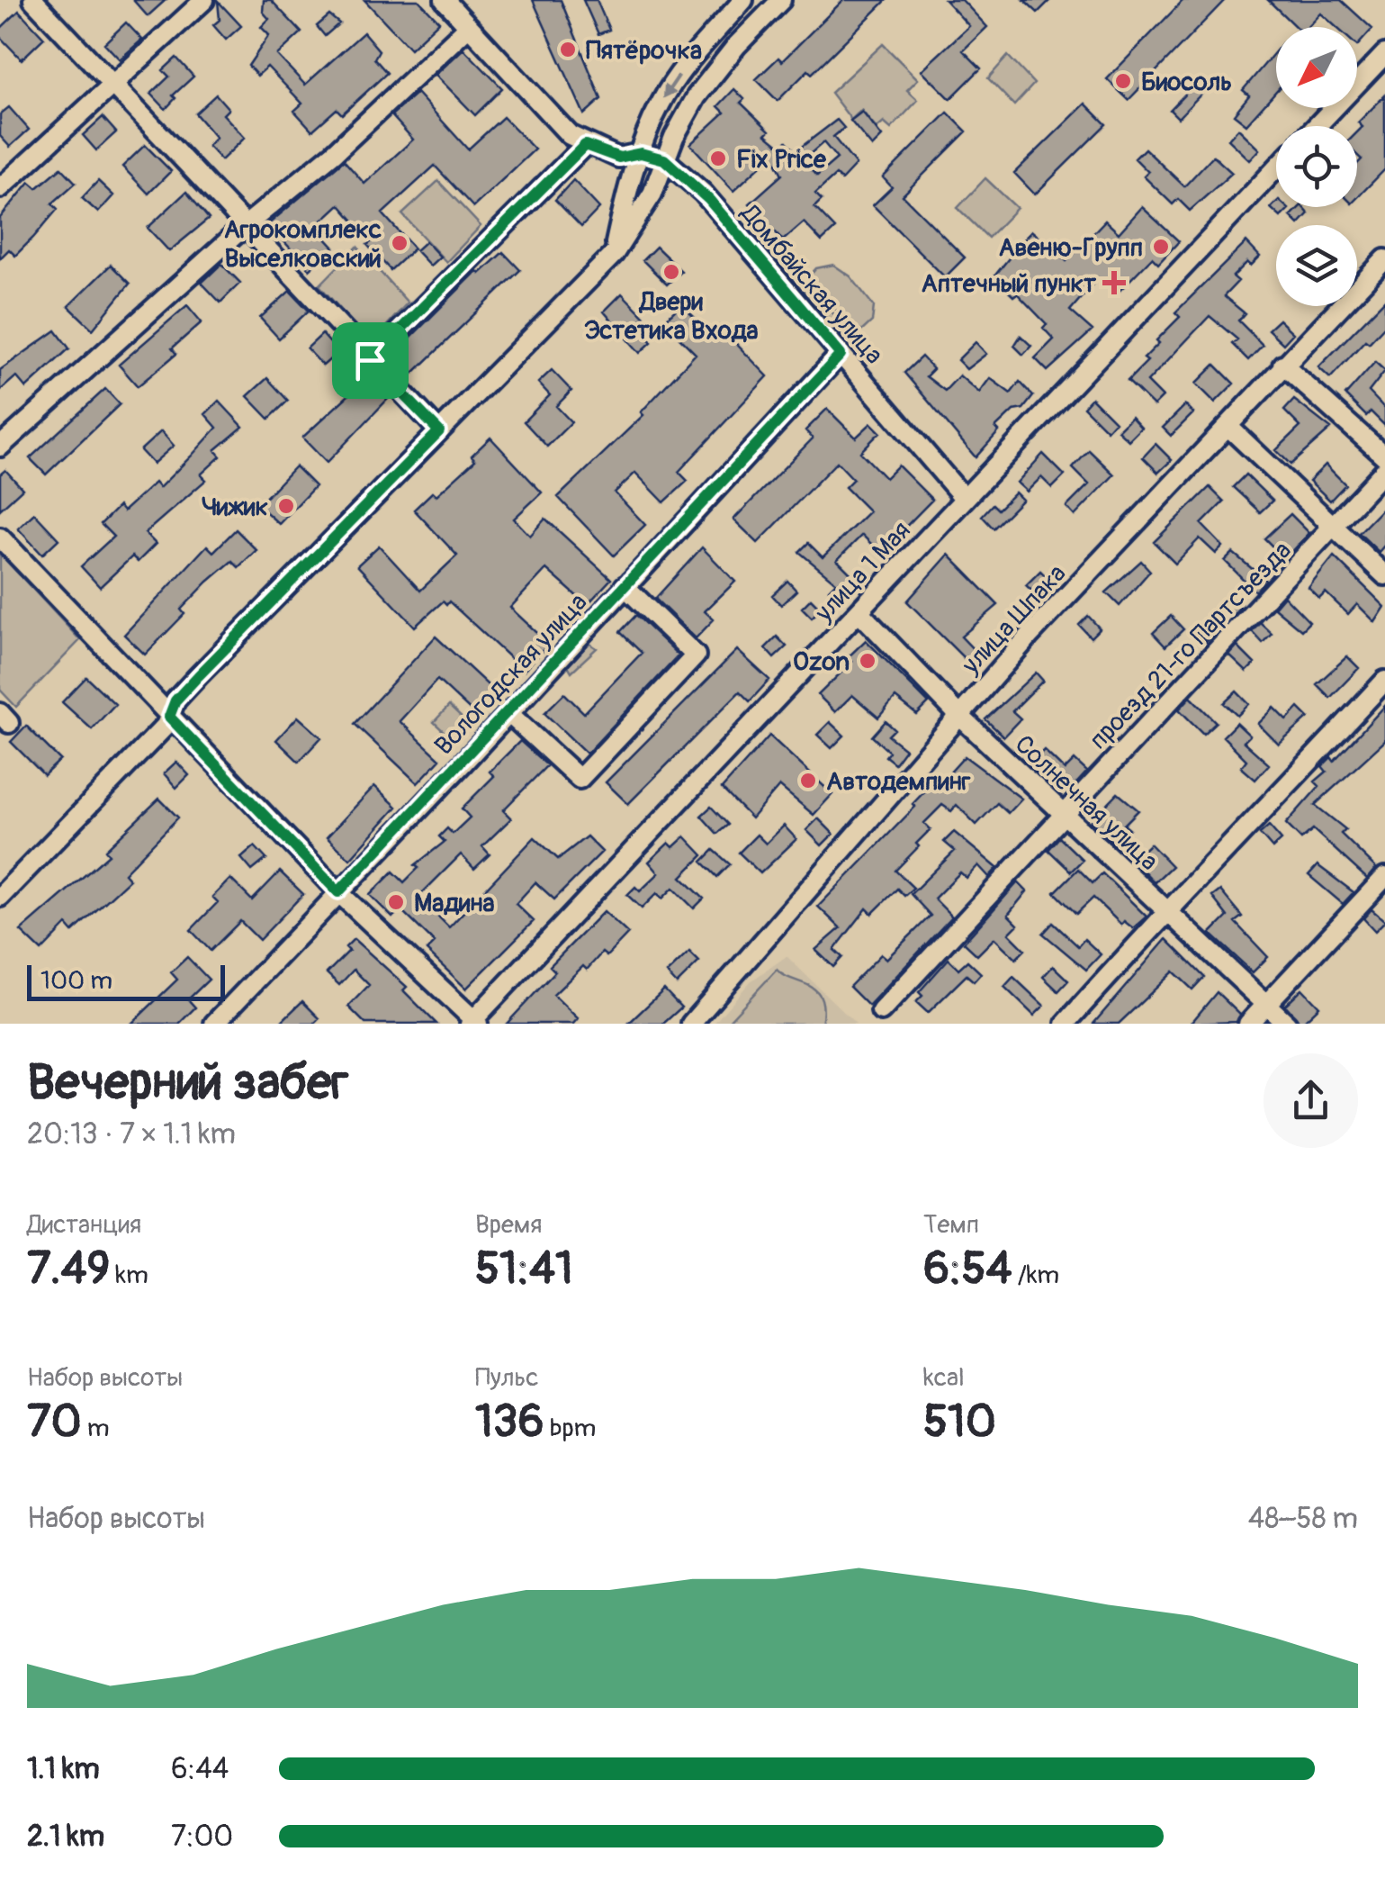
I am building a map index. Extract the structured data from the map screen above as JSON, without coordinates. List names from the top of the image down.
{
  "streets": {
    "street": [
      "Домбайская улица",
      "улица 1 Мая",
      "улица Шпака",
      "проезд 21-го Партсъезда",
      "Вологодская улица",
      "Солнечная улица"
    ]
  },
  "crossings": [
    ["Домбайская улица", "улица 1 Мая"],
    ["Домбайская улица", "Вологодская улица"],
    ["улица 1 Мая", "Солнечная улица"],
    ["улица Шпака", "Солнечная улица"],
    ["проезд 21-го Партсъезда", "Солнечная улица"]
  ],
  "places": {
    "other": [
      "Пятёрочка",
      "Биосоль",
      "Fix Price",
      "Агрокомплекс Выселковский",
      "Авеню-Групп",
      "Двери Эстетика Входа",
      "Чижик",
      "Ozon",
      "Автодемпинг",
      "Мадина"
    ],
    "health": ["Аптечный пункт"]
  },
  "scale_bar": "100 m",
  "north": "bottom left",
  "page": {
    "scale": "100 m",
    "heading": ["Вечерний забег", "20:13 · 7 × 1.1 km"],
    "stats": [
      ["Дистанция", "7.49 km"],
      ["Время", "51:41"],
      ["Темп", "6:54 /km"],
      ["Набор высоты", "70 m"],
      ["Пульс", "136 bpm"],
      ["kcal", "510"]
    ],
    "chart": ["Набор высоты", "48–58 m"],
    "list": [
      {
        "name": "1.1 km",
        "note": "6:44"
      },
      {
        "name": "2.1 km",
        "note": "7:00"
      }
    ]
  }
}
